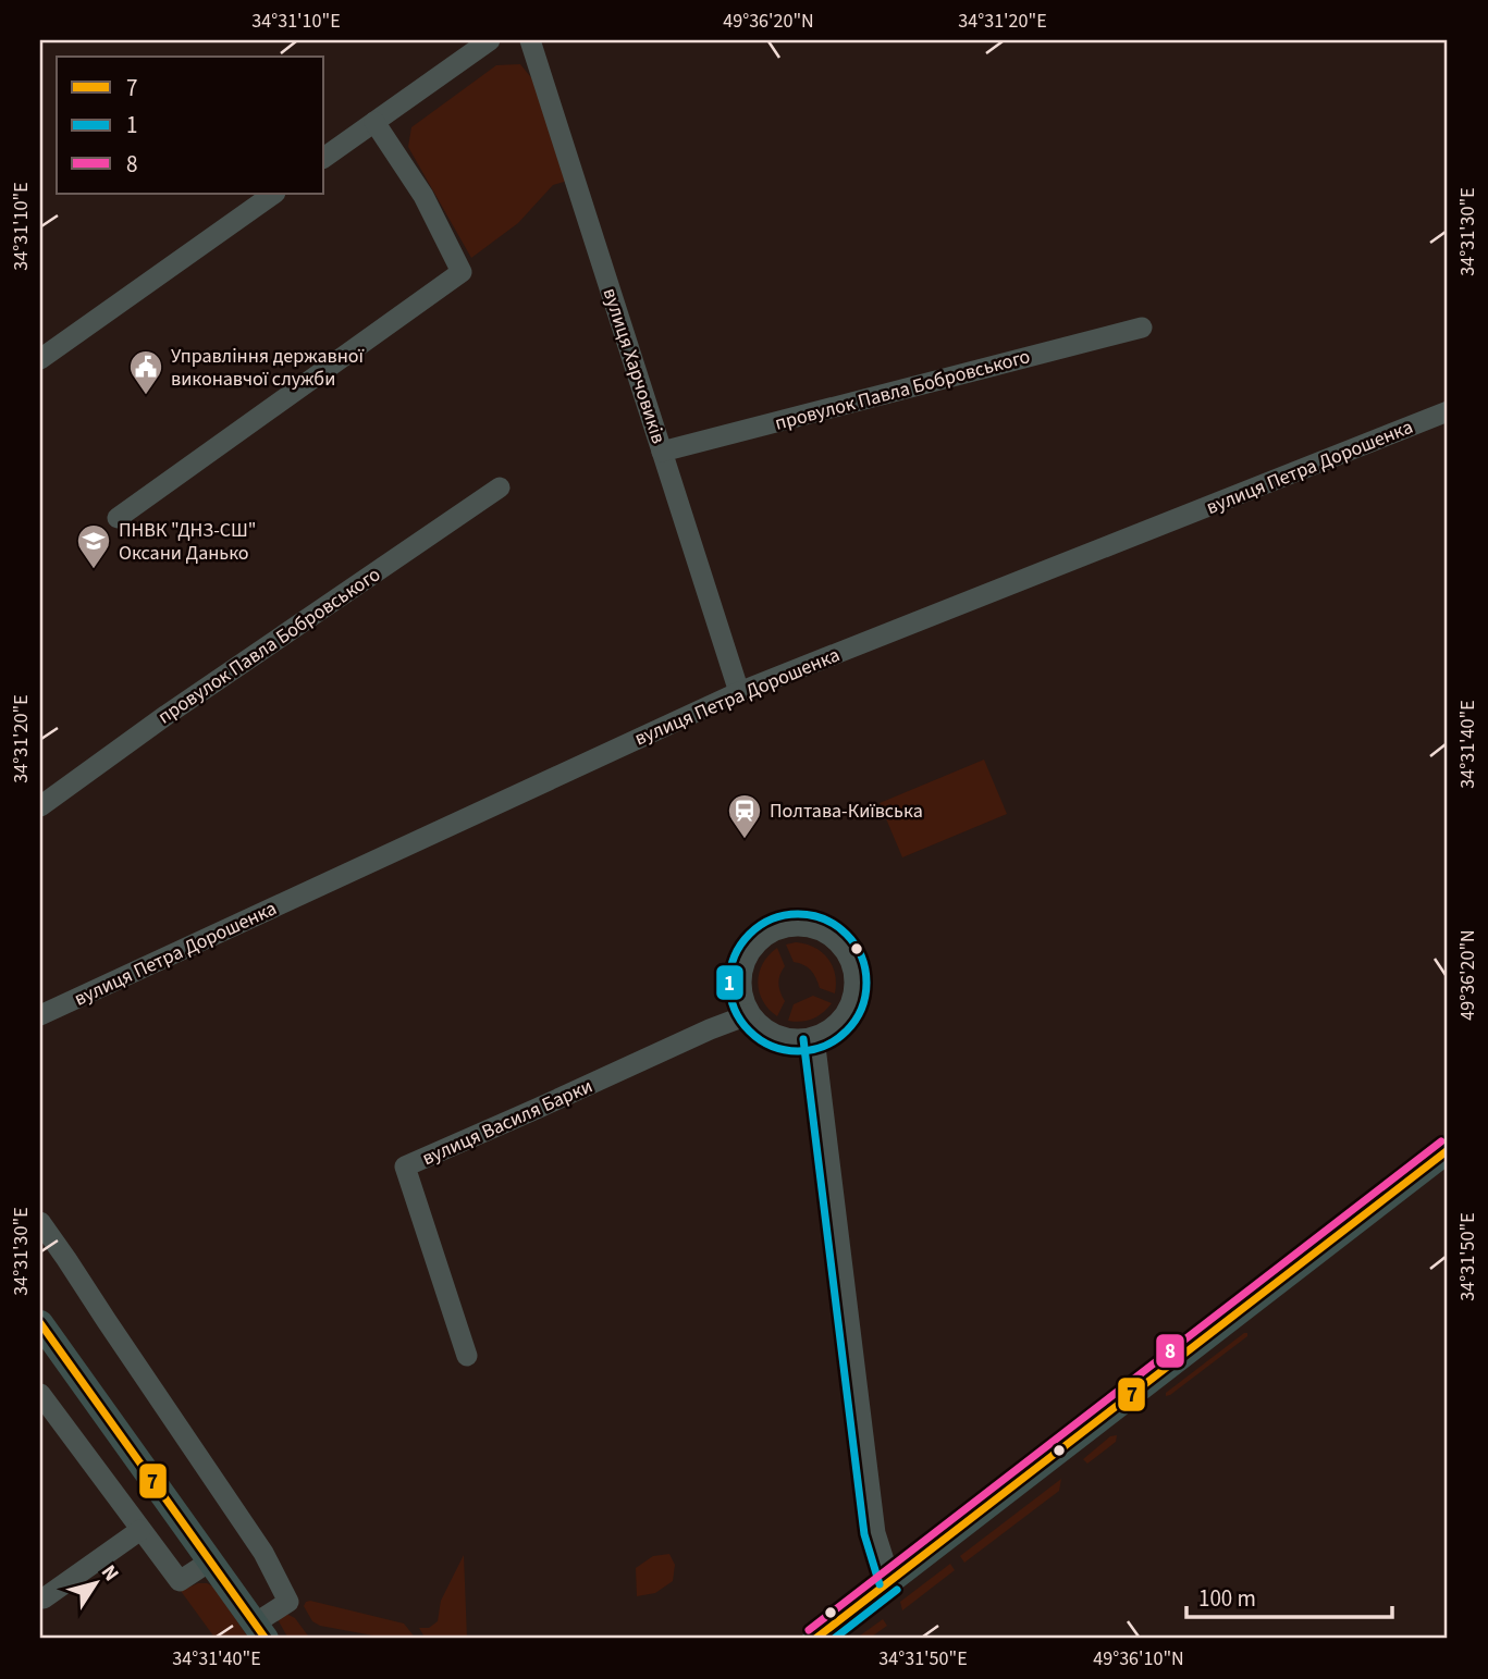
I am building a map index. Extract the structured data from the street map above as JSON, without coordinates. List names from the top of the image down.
{
  "streets": {
    "street": [
      "вулиця Харчовиків",
      "провулок Павла Бобровського",
      "вулиця Петра Дорошенка",
      "вулиця Василя Барки"
    ]
  },
  "crossings": [
    ["вулиця Харчовиків", "провулок Павла Бобровського"],
    ["вулиця Харчовиків", "вулиця Петра Дорошенка"]
  ],
  "places": {
    "public building": ["Управління державної виконавчої служби"],
    "school or university": ["ПНВК \"ДНЗ-СШ\" Оксани Данько"],
    "station": ["Полтава-Київська"]
  },
  "lines": ["transit line 1", "transit line 8", "transit line 7"],
  "legend": ["7", "1", "8"],
  "scale_bar": "100 m",
  "north": "top right",
  "coordinates": [
    "34°31'10\"E",
    "49°36'20\"N",
    "34°31'20\"E",
    "34°31'30\"E",
    "34°31'40\"E",
    "34°31'50\"E",
    "49°36'10\"N"
  ]
}
